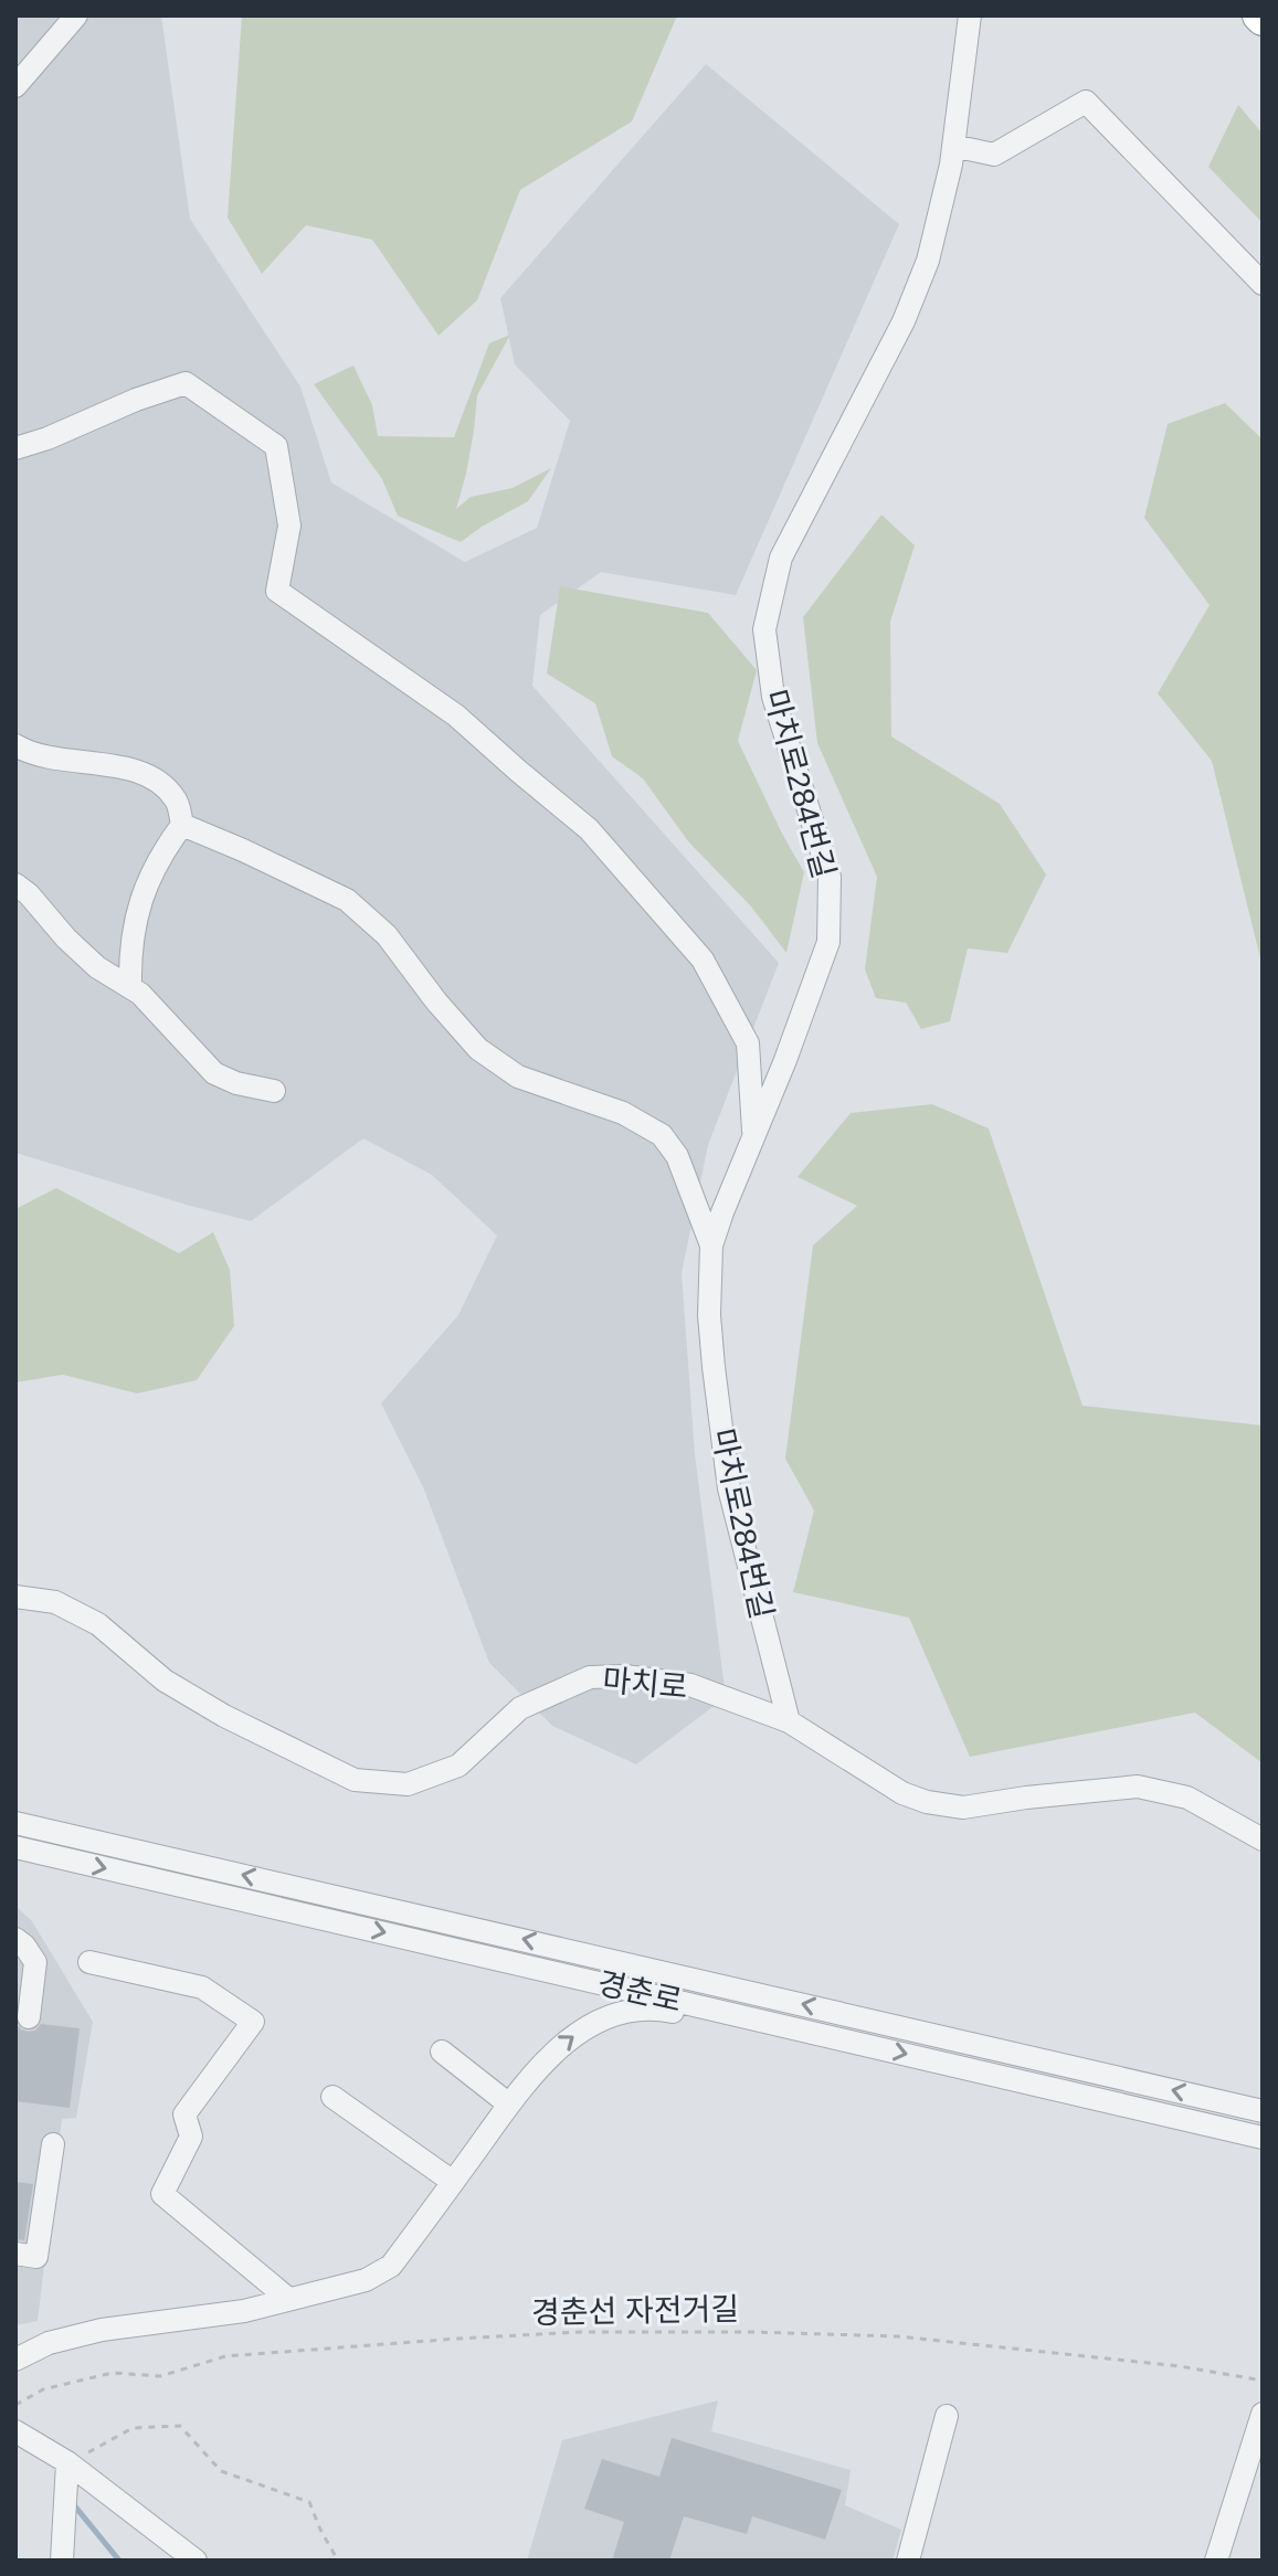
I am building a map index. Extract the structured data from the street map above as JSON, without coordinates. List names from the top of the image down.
{
  "streets": {
    "street": ["마치로284번길", "마치로", "경춘로"],
    "path": ["경춘선 자전거길"]
  },
  "crossings": [
    ["마치로284번길", "마치로"]
  ]
}
